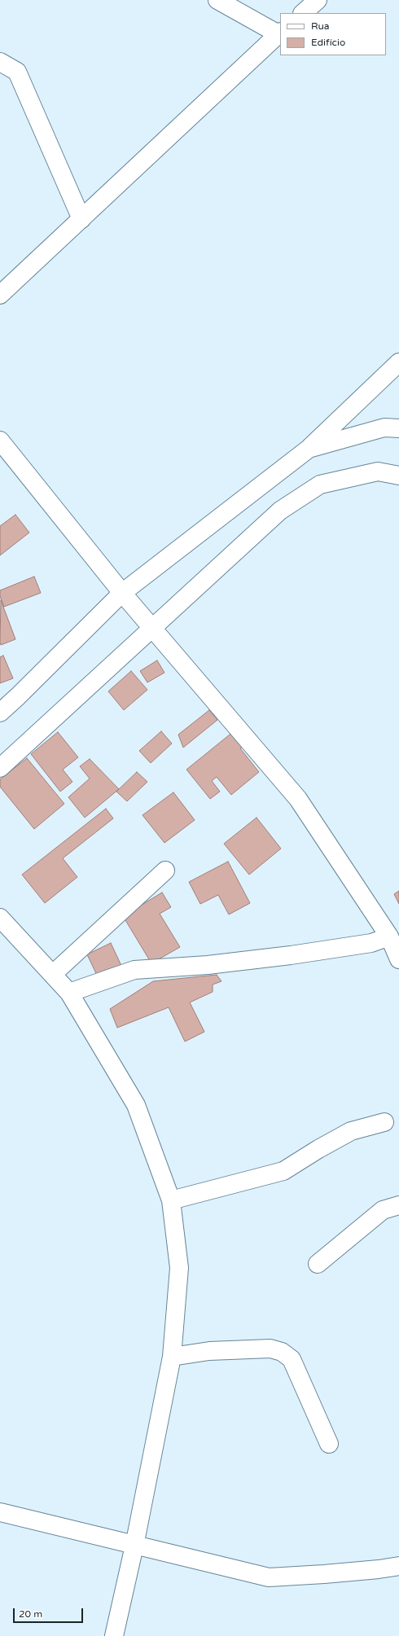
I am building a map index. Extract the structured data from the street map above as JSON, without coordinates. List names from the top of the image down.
{
  "legend": ["Rua", "Edifício"],
  "scale_bar": "20 m"
}
